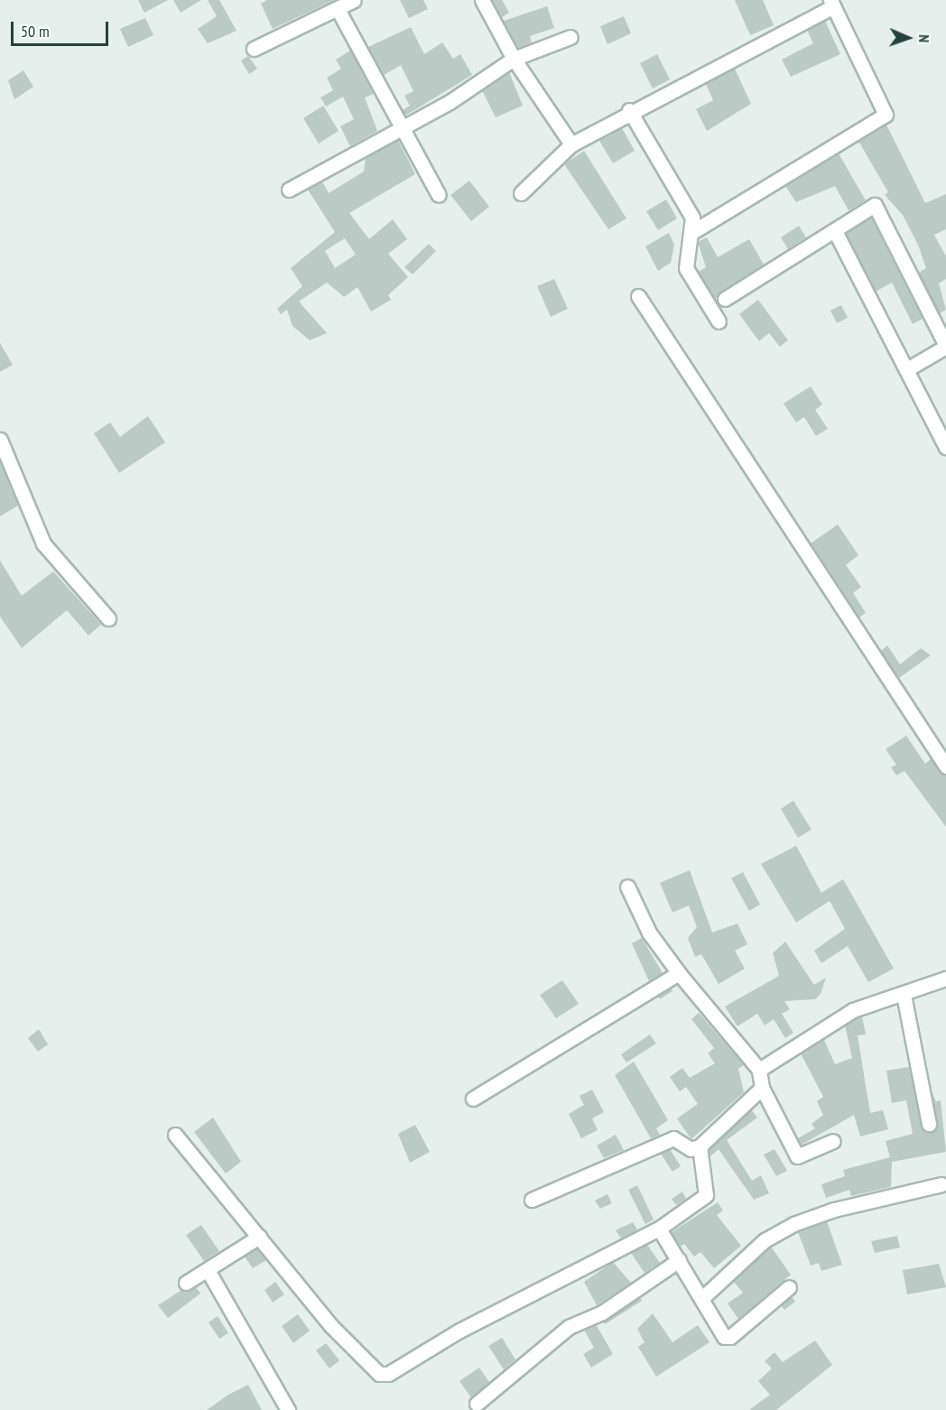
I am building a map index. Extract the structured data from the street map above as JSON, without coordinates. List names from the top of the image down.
{
  "scale_bar": "50 m",
  "north": "right"
}
